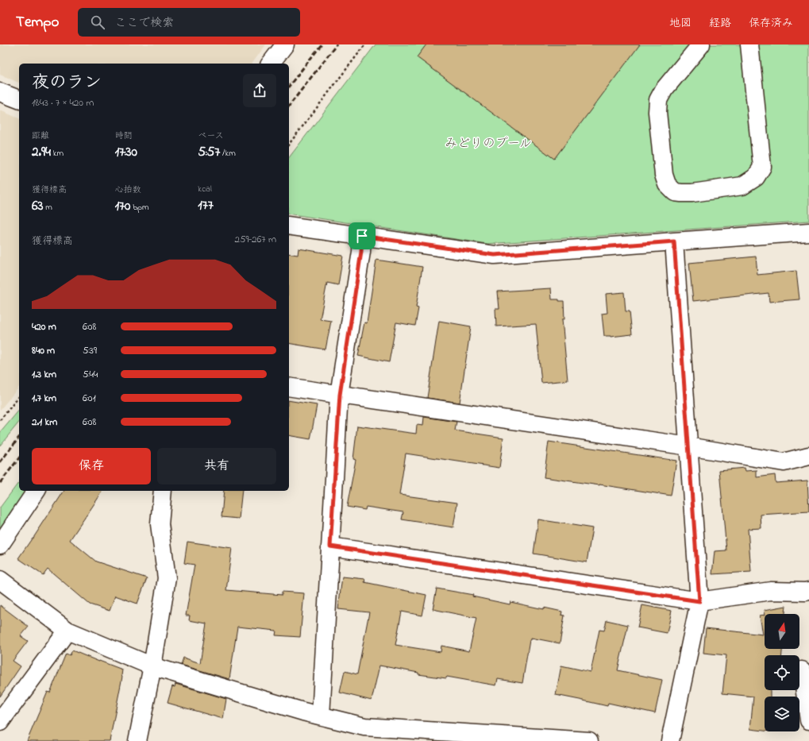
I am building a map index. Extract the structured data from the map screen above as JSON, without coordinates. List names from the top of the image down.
{
  "parks": ["みどりのプール"],
  "north": "top",
  "page": {
    "header": "Tempo",
    "search": "ここで検索",
    "nav": ["地図", "経路", "保存済み"],
    "heading": ["夜のラン", "18:43 · 7 × 420 m"],
    "stats": [
      ["距離", "2.94 km"],
      ["時間", "17:30"],
      ["ペース", "5:57 /km"],
      ["獲得標高", "63 m"],
      ["心拍数", "170 bpm"],
      ["kcal", "177"]
    ],
    "chart": ["獲得標高", "259–267 m"],
    "list": [
      {
        "name": "420 m",
        "note": "6:08"
      },
      {
        "name": "840 m",
        "note": "5:39"
      },
      {
        "name": "1.3 km",
        "note": "5:44"
      },
      {
        "name": "1.7 km",
        "note": "6:01"
      },
      {
        "name": "2.1 km",
        "note": "6:08"
      }
    ],
    "buttons": ["保存", "共有"]
  }
}
